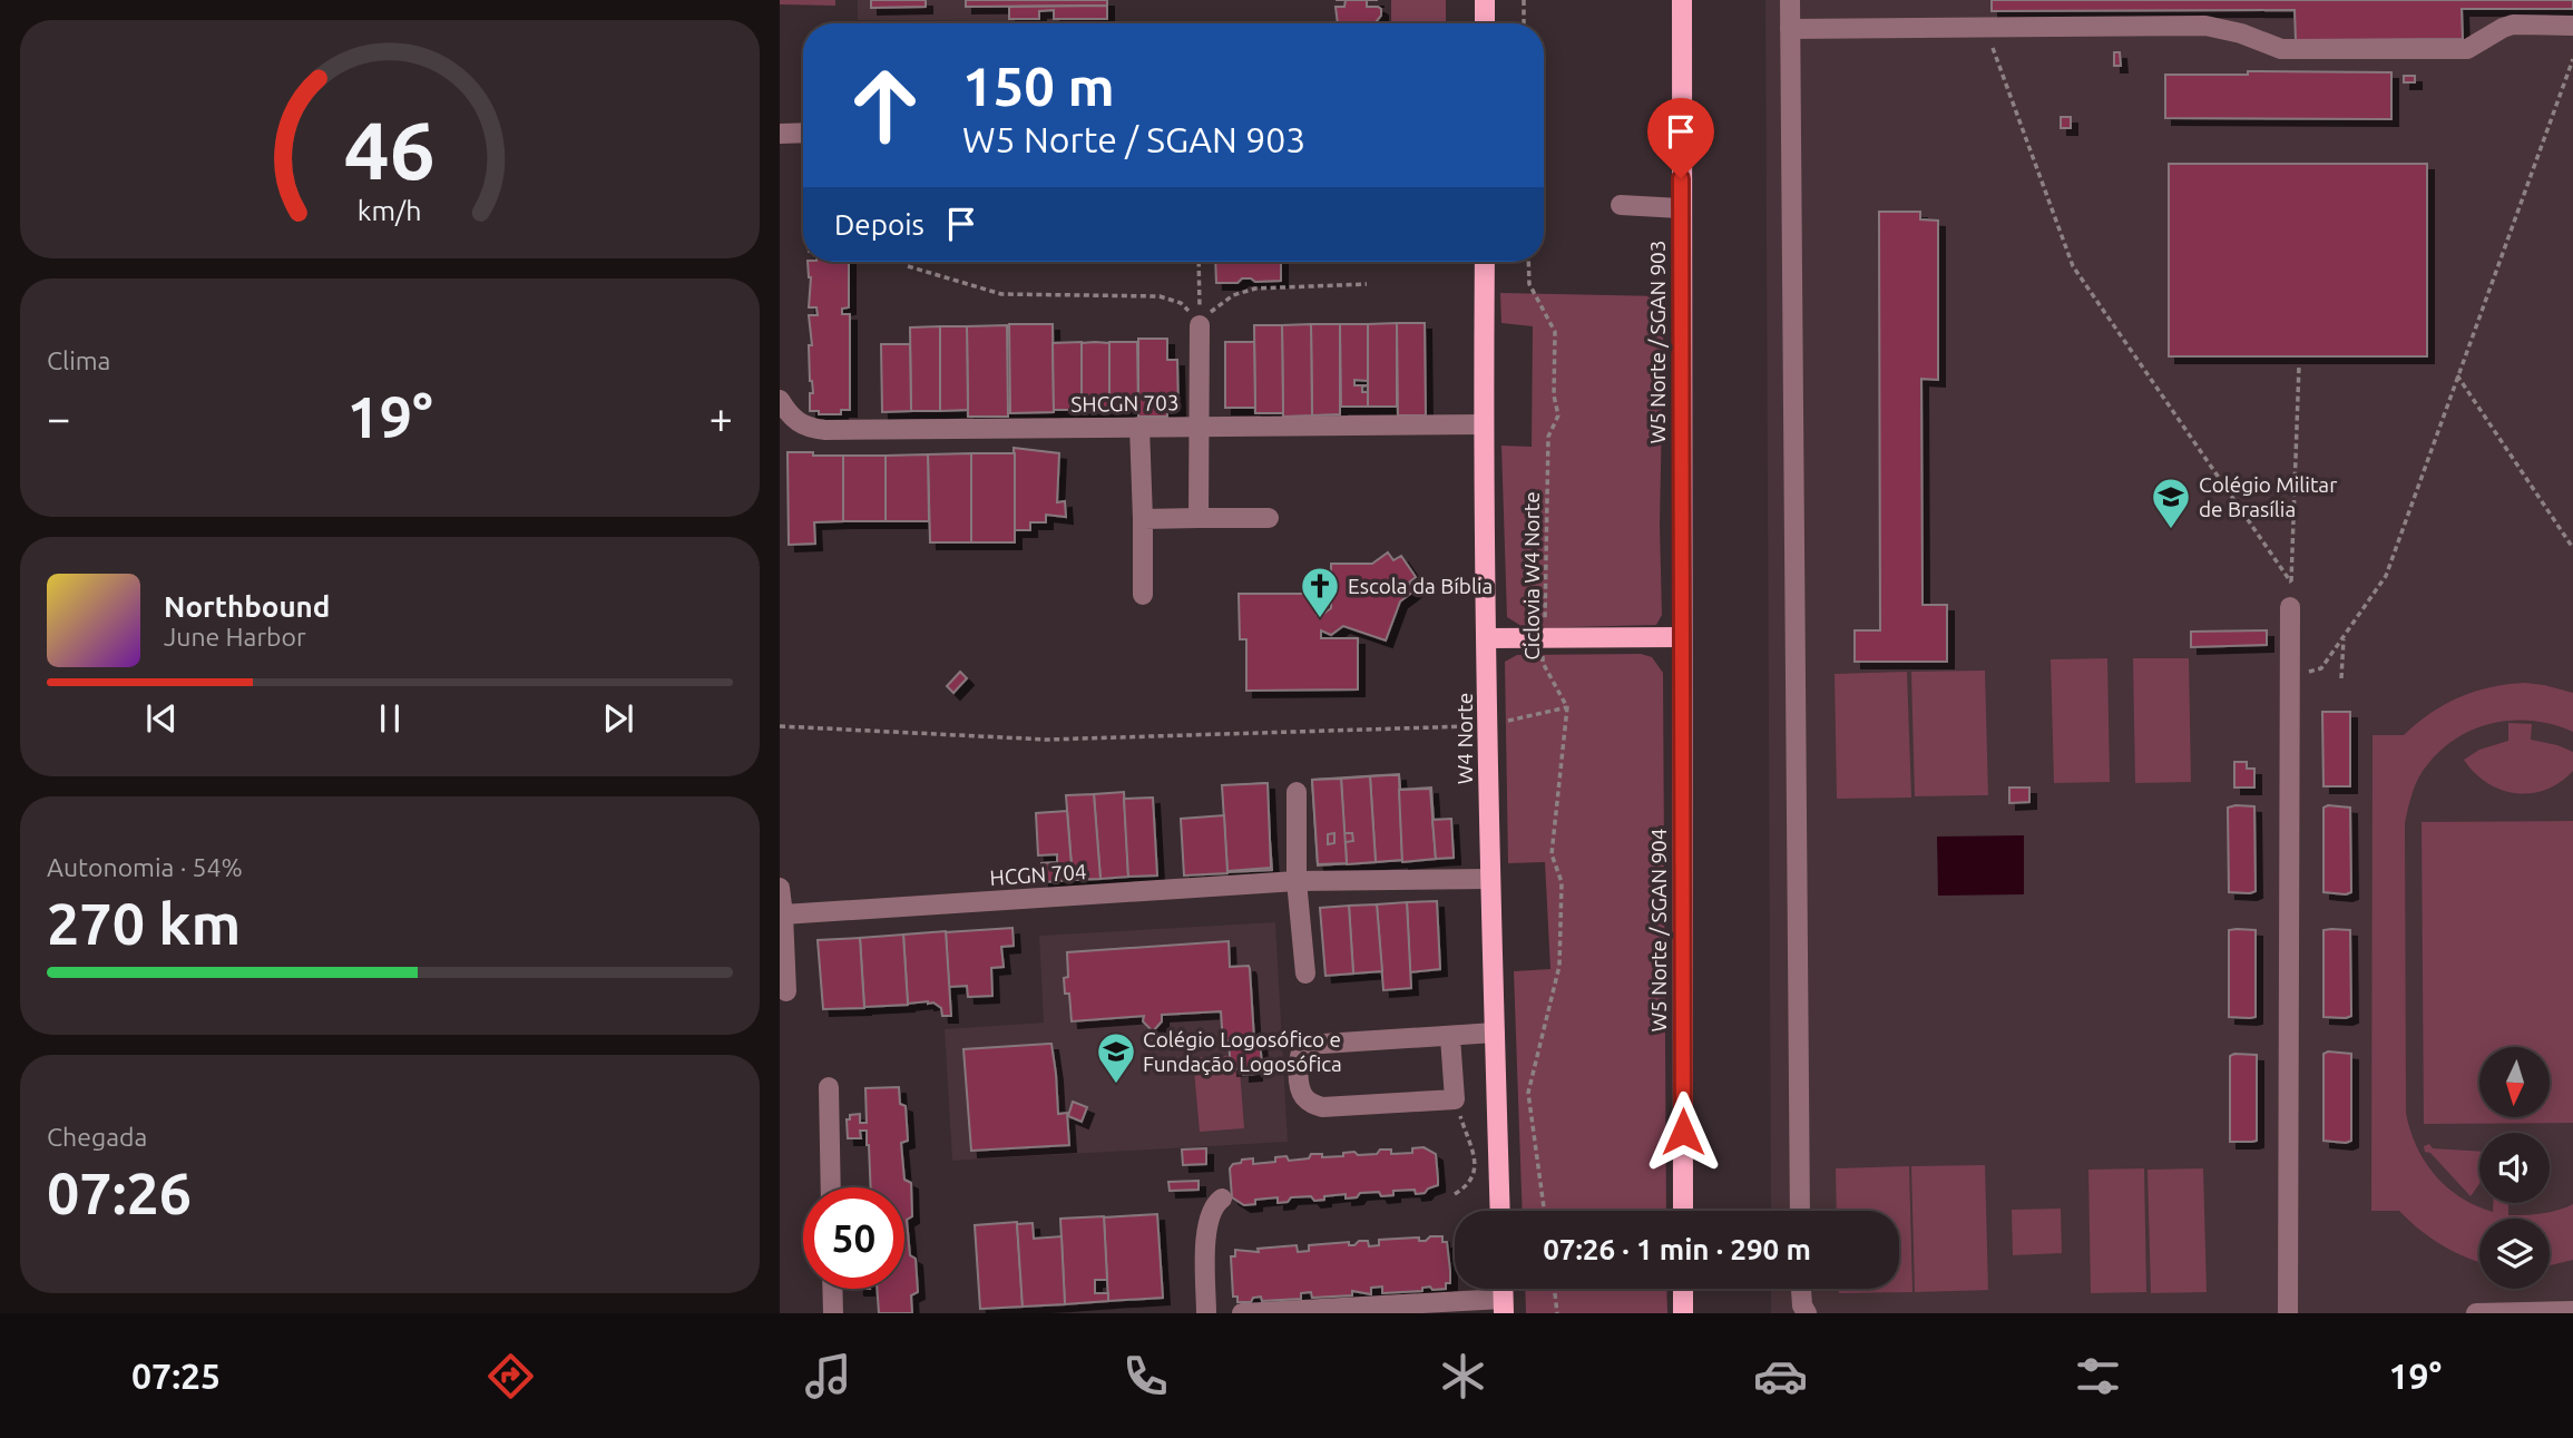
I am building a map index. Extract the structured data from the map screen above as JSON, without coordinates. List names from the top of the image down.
{
  "streets": {
    "main road": ["W5 Norte / SGAN 903", "W4 Norte", "W5 Norte / SGAN 904"],
    "street": ["SHCGN 703", "HCGN 704"],
    "path": ["Ciclovia W4 Norte"]
  },
  "crossings": [
    ["W5 Norte / SGAN 903", "W5 Norte / SGAN 904"],
    ["SHCGN 703", "W4 Norte"],
    ["W4 Norte", "HCGN 704"]
  ],
  "places": {
    "school or university": ["Colégio Militar de Brasília", "Colégio Logosófico e Fundação Logosófica"],
    "church": ["Escola da Bíblia"]
  },
  "north": "bottom",
  "page": {
    "turn": ["150 m", "W5 Norte / SGAN 903"],
    "then": "Depois",
    "tile": [
      "Clima",
      ["Autonomia · 54%", "270 km"],
      ["Chegada", "07:26"]
    ],
    "heat": ["−", "19°", "+"],
    "song": ["Northbound", "June Harbor"],
    "limit": "50",
    "trip": "07:26 · 1 min · 290 m",
    "tabs": ["07:25", "19°"],
    "gauge": ["46", "km/h"]
  }
}
